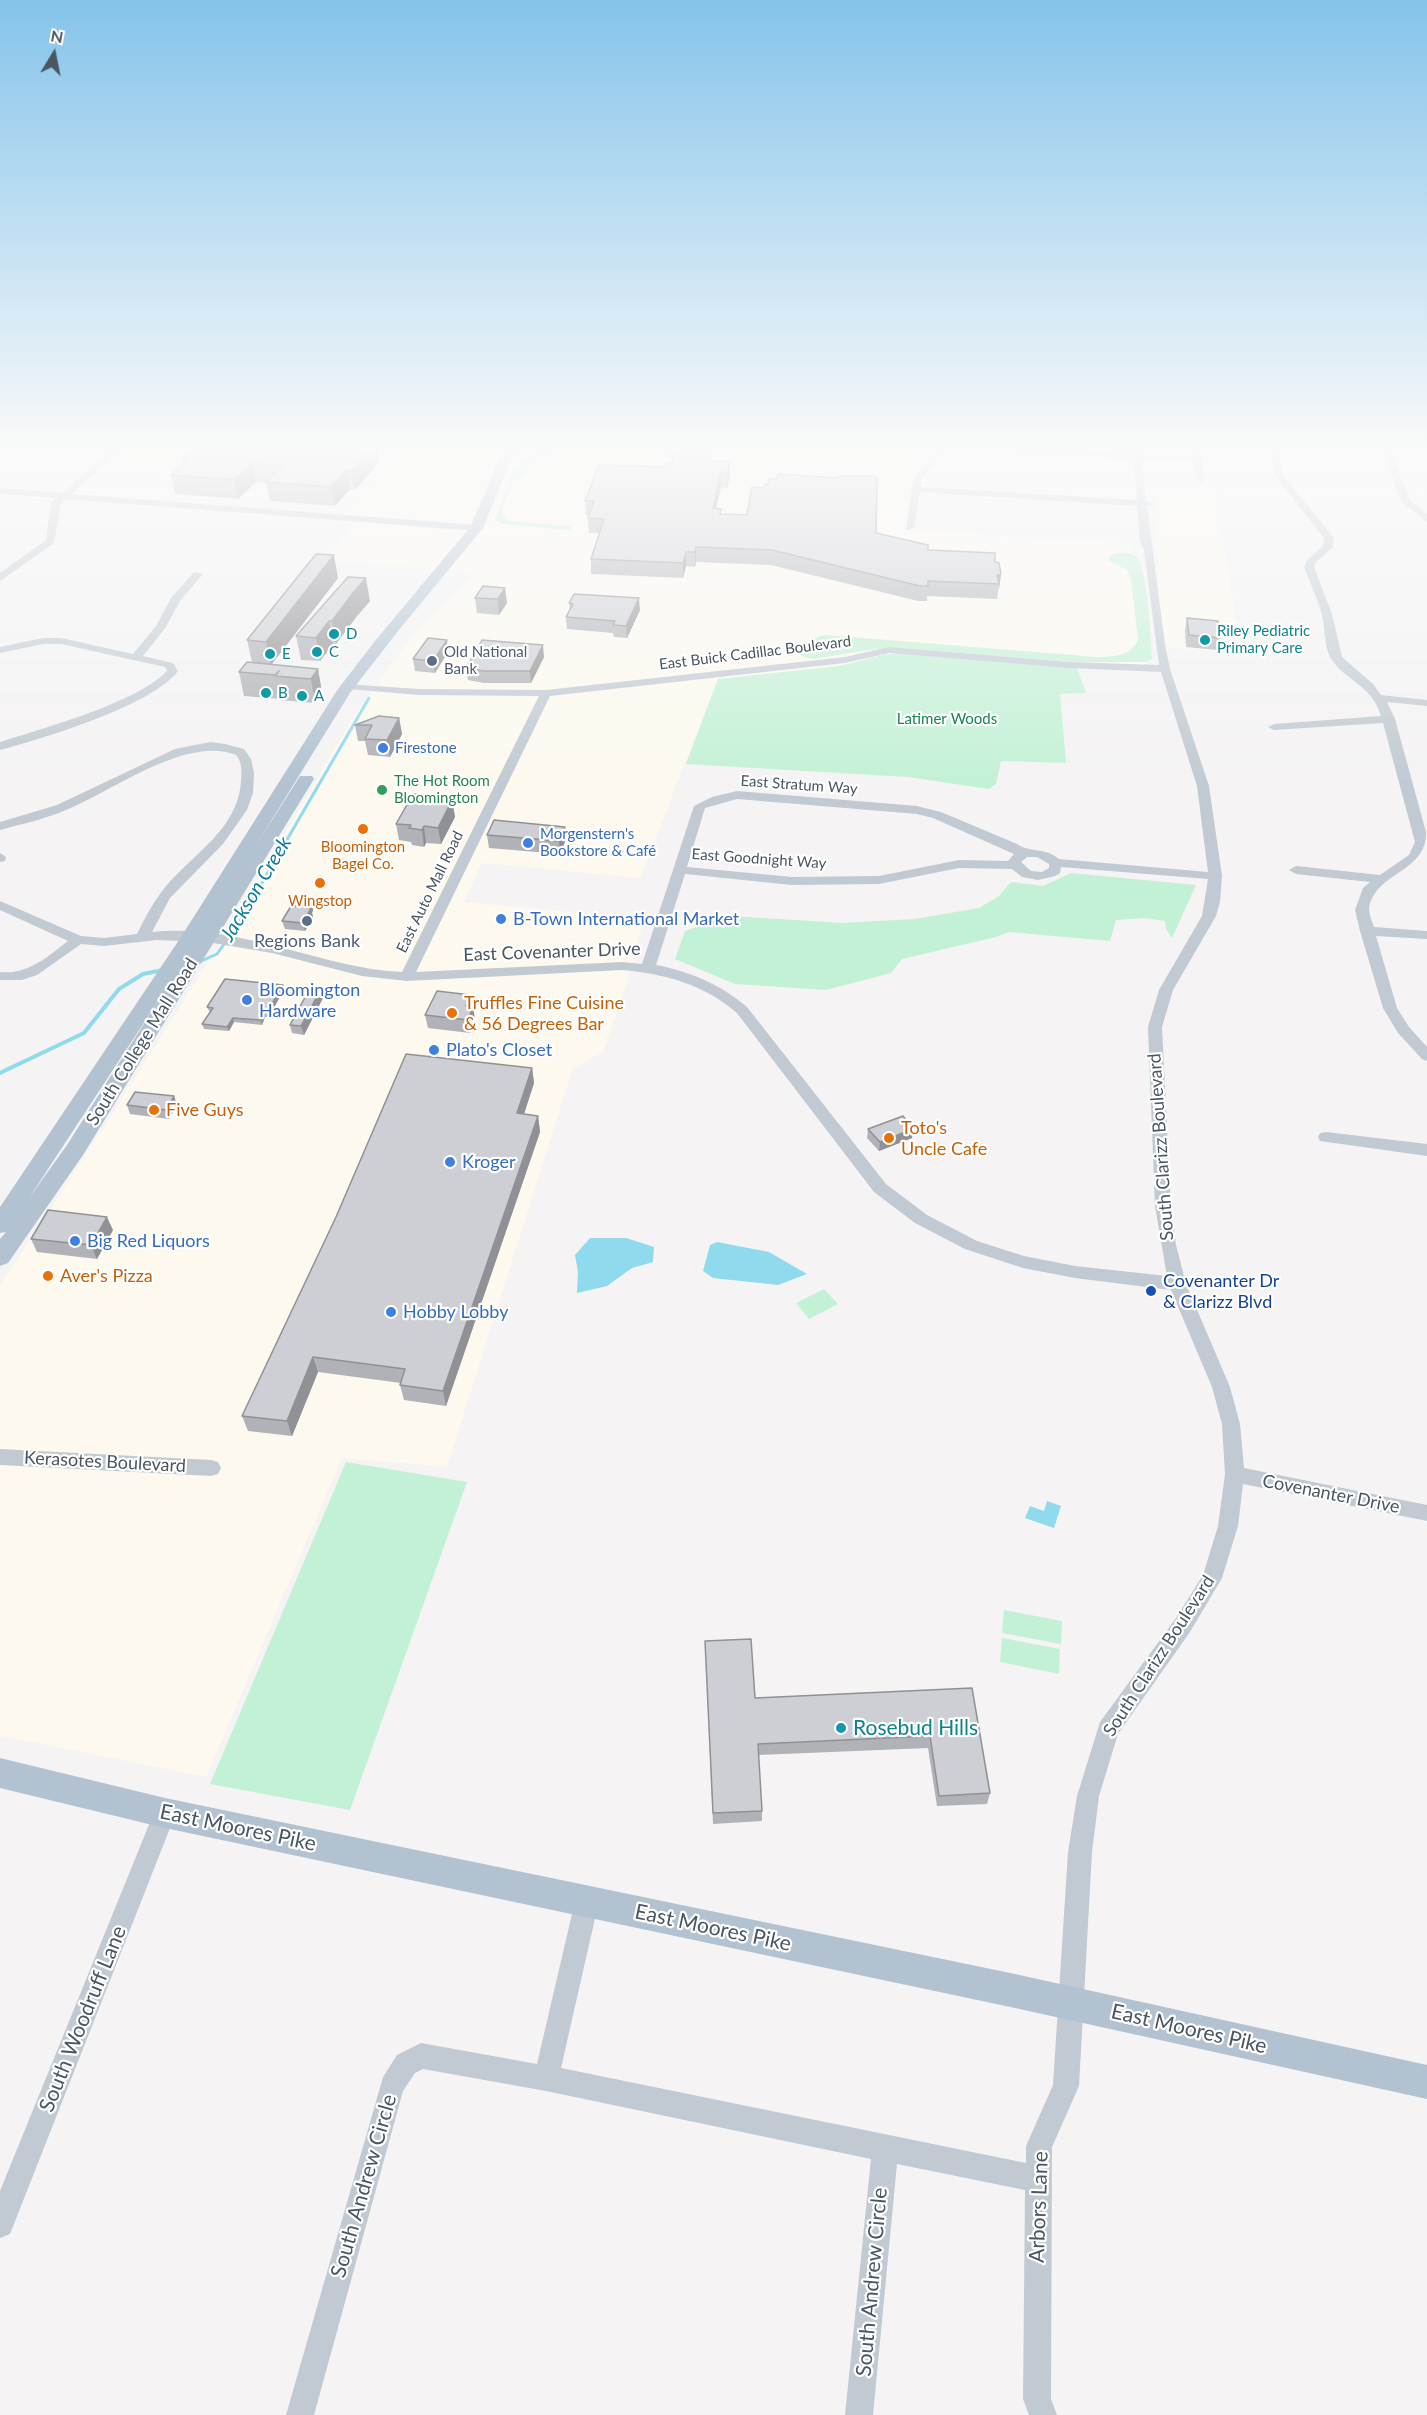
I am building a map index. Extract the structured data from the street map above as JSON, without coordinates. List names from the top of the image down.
{
  "streets": {
    "main road": ["South College Mall Road", "East Moores Pike"],
    "street": [
      "East Buick Cadillac Boulevard",
      "East Stratum Way",
      "East Goodnight Way",
      "East Auto Mall Road",
      "East Covenanter Drive",
      "South Clarizz Boulevard",
      "Kerasotes Boulevard",
      "Covenanter Drive",
      "South Woodruff Lane",
      "South Andrew Circle",
      "Arbors Lane"
    ]
  },
  "crossings": [
    ["East Buick Cadillac Boulevard", "East Auto Mall Road"],
    ["East Buick Cadillac Boulevard", "South College Mall Road"],
    ["East Buick Cadillac Boulevard", "South Clarizz Boulevard"],
    ["East Stratum Way", "East Goodnight Way"],
    ["East Stratum Way", "East Covenanter Drive"],
    ["East Goodnight Way", "South Clarizz Boulevard"],
    ["East Auto Mall Road", "East Covenanter Drive"],
    ["East Covenanter Drive", "South College Mall Road"],
    ["East Covenanter Drive", "South Clarizz Boulevard"],
    ["South Clarizz Boulevard", "Covenanter Drive"],
    ["South Clarizz Boulevard", "East Moores Pike"],
    ["South Clarizz Boulevard", "Arbors Lane"],
    ["East Moores Pike", "South Woodruff Lane"],
    ["East Moores Pike", "Arbors Lane"],
    ["South Andrew Circle", "Arbors Lane"]
  ],
  "water": ["Jackson Creek"],
  "parks": ["Latimer Woods"],
  "places": [
    "D",
    "Riley Pediatric Primary Care",
    "C",
    "E",
    "Old National Bank",
    "B",
    "A",
    "Firestone",
    "The Hot Room Bloomington",
    "Bloomington Bagel Co.",
    "Morgenstern's Bookstore & Café",
    "Wingstop",
    "B-Town International Market",
    "Regions Bank",
    "Bloomington Hardware",
    "Truffles Fine Cuisine & 56 Degrees Bar",
    "Plato's Closet",
    "Five Guys",
    "Toto's Uncle Cafe",
    "Kroger",
    "Big Red Liquors",
    "Aver's Pizza",
    "Covenanter Dr & Clarizz Blvd",
    "Hobby Lobby",
    "Rosebud Hills"
  ],
  "north": "top"
}
